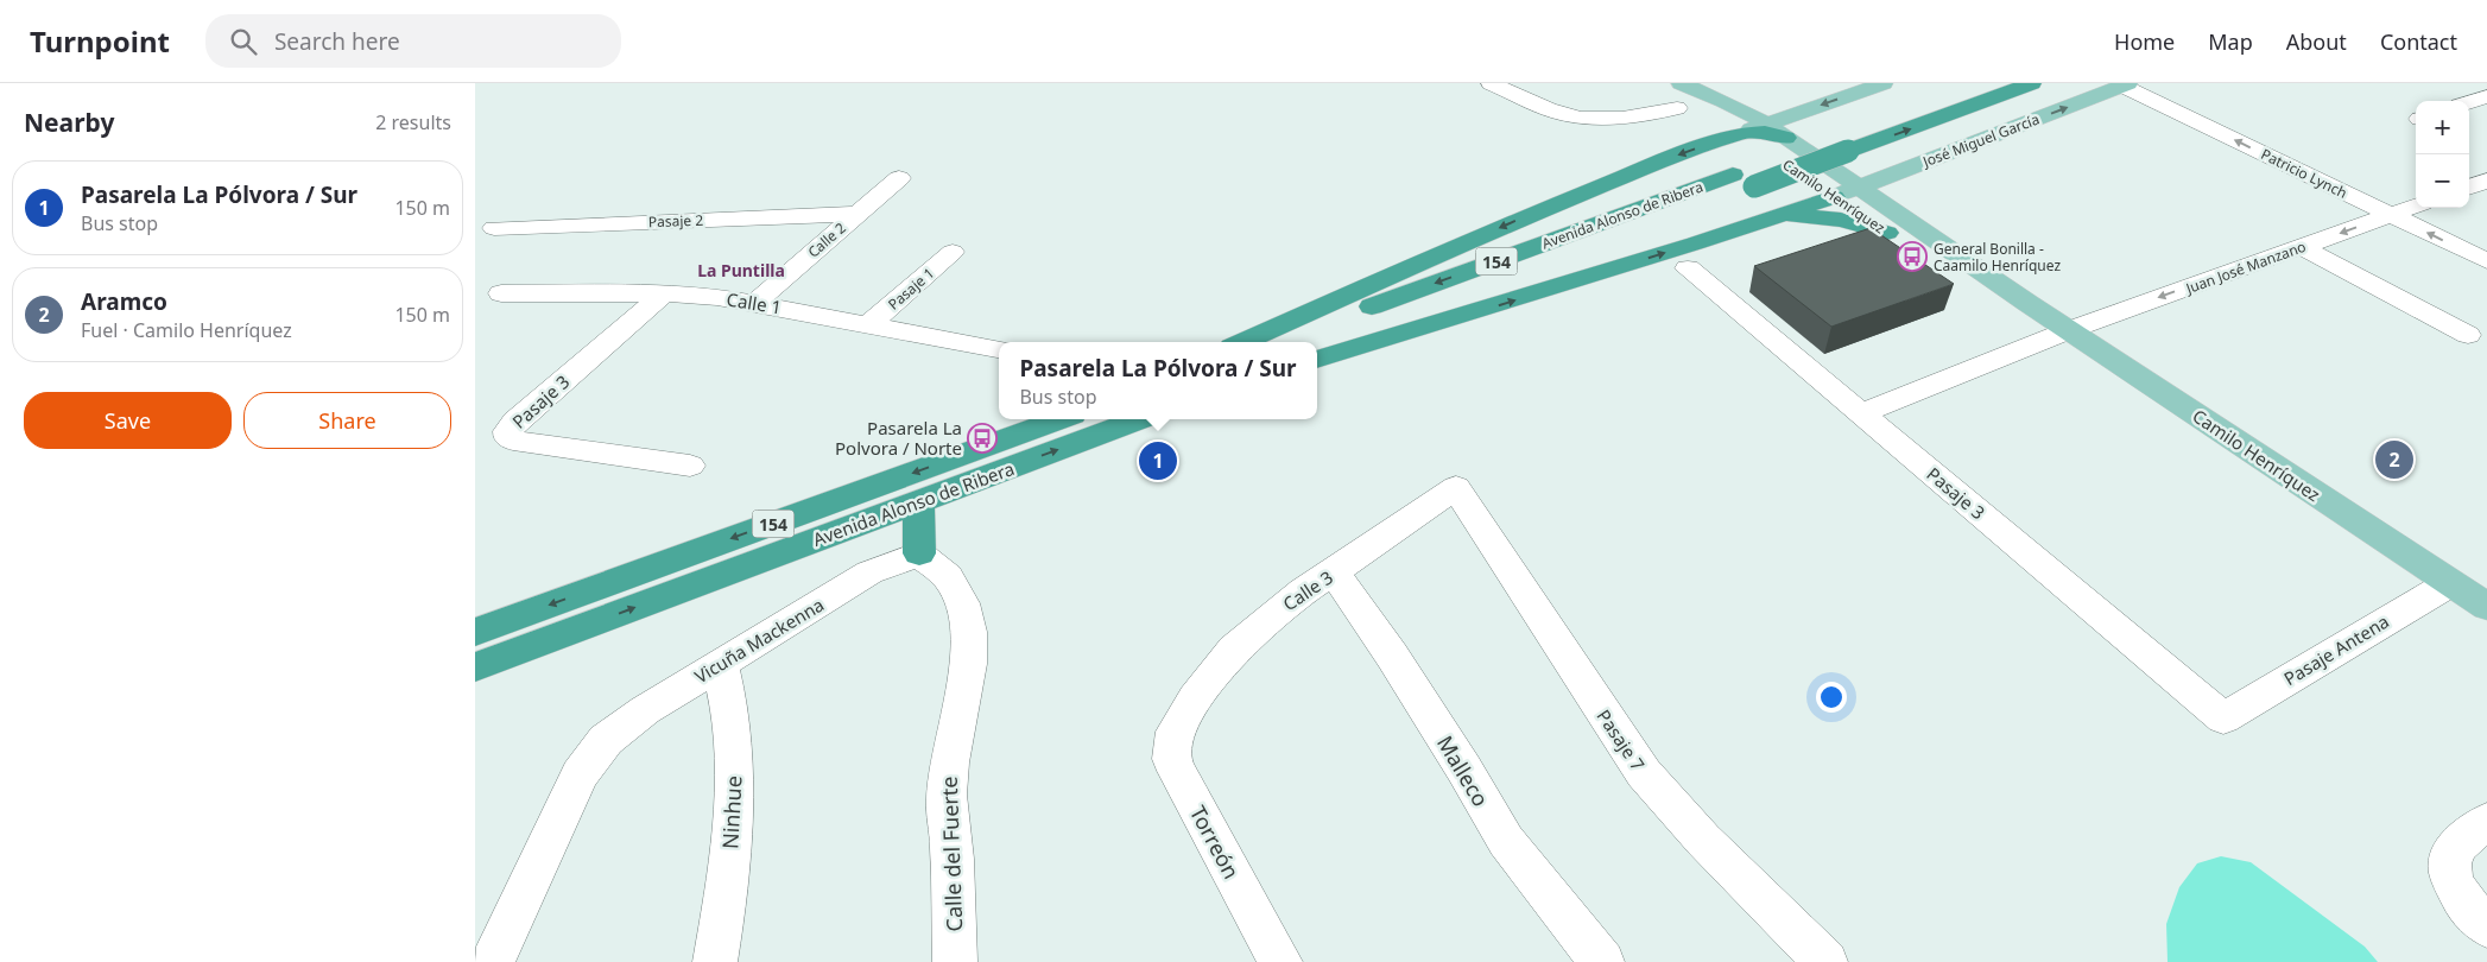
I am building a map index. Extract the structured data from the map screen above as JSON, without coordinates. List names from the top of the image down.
{
  "streets": {
    "highway": ["Avenida Alonso de Ribera", "154"],
    "main road": ["José Miguel García", "Camilo Henríquez"],
    "street": [
      "Patricio Lynch",
      "Pasaje 2",
      "Calle 2",
      "Juan José Manzano",
      "Pasaje 1",
      "Calle 1",
      "Pasaje 3",
      "Calle 3",
      "Vicuña Mackenna",
      "Pasaje Antena",
      "Pasaje 7",
      "Malleco",
      "Ninhue",
      "Torreón",
      "Calle del Fuerte"
    ]
  },
  "crossings": [
    ["José Miguel García", "Patricio Lynch"],
    ["José Miguel García", "Camilo Henríquez"],
    ["Patricio Lynch", "Juan José Manzano"],
    ["Camilo Henríquez", "Juan José Manzano"],
    ["Camilo Henríquez", "Pasaje Antena"],
    ["Pasaje 2", "Calle 2"],
    ["Calle 2", "Calle 1"],
    ["Juan José Manzano", "Pasaje 3"],
    ["Pasaje 1", "Calle 1"],
    ["Calle 1", "Pasaje 3"],
    ["Pasaje 3", "Pasaje Antena"],
    ["Calle 3", "Pasaje 7"],
    ["Calle 3", "Malleco"],
    ["Calle 3", "Torreón"],
    ["Vicuña Mackenna", "Ninhue"],
    ["Vicuña Mackenna", "Calle del Fuerte"]
  ],
  "one_way": ["José Miguel García", "Juan José Manzano"],
  "districts": ["La Puntilla"],
  "places": {
    "bus stop": ["General Bonilla - Caamilo Henríquez", "Pasarela La Polvora / Norte"]
  },
  "page": {
    "header": "Turnpoint",
    "search": "Search here",
    "nav": [
      "Home",
      "Map",
      "About",
      "Contact"
    ],
    "heading": ["Nearby", "2 results"],
    "map_buttons": ["+", "−"],
    "list": [
      {
        "mark": "1",
        "name": "Pasarela La Pólvora / Sur",
        "note": "Bus stop",
        "value": "150 m"
      },
      {
        "mark": "2",
        "name": "Aramco",
        "note": "Fuel · Camilo Henríquez",
        "value": "150 m"
      }
    ],
    "popup": ["Pasarela La Pólvora / Sur", "Bus stop"],
    "buttons": ["Save", "Share"],
    "pins": ["2", "1"]
  }
}
